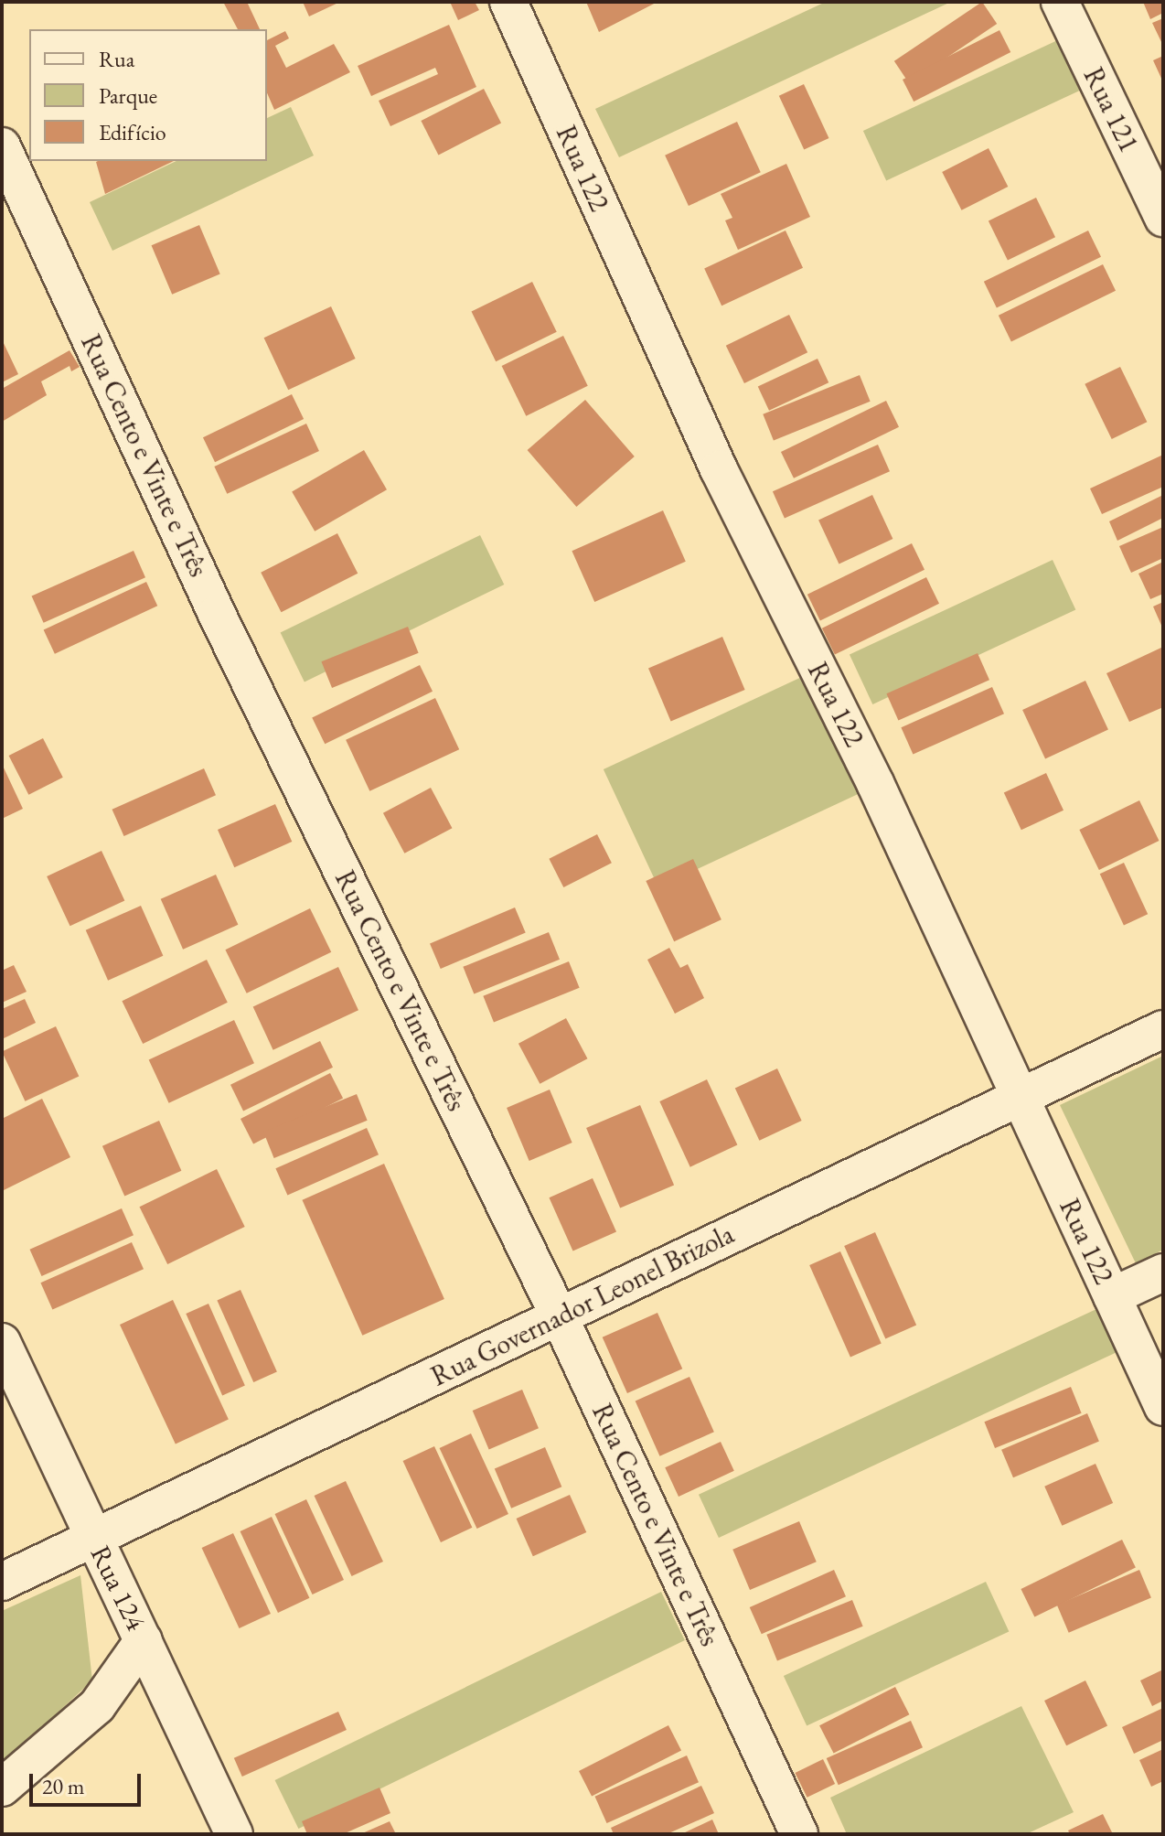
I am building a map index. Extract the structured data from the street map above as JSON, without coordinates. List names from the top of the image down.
{
  "streets": {
    "street": [
      "Rua 121",
      "Rua 122",
      "Rua Cento e Vinte e Três",
      "Rua Governador Leonel Brizola",
      "Rua 124"
    ]
  },
  "crossings": [
    ["Rua 122", "Rua Governador Leonel Brizola"],
    ["Rua Cento e Vinte e Três", "Rua Governador Leonel Brizola"],
    ["Rua Governador Leonel Brizola", "Rua 124"]
  ],
  "legend": ["Rua", "Parque", "Edifício"],
  "scale_bar": "20 m"
}
